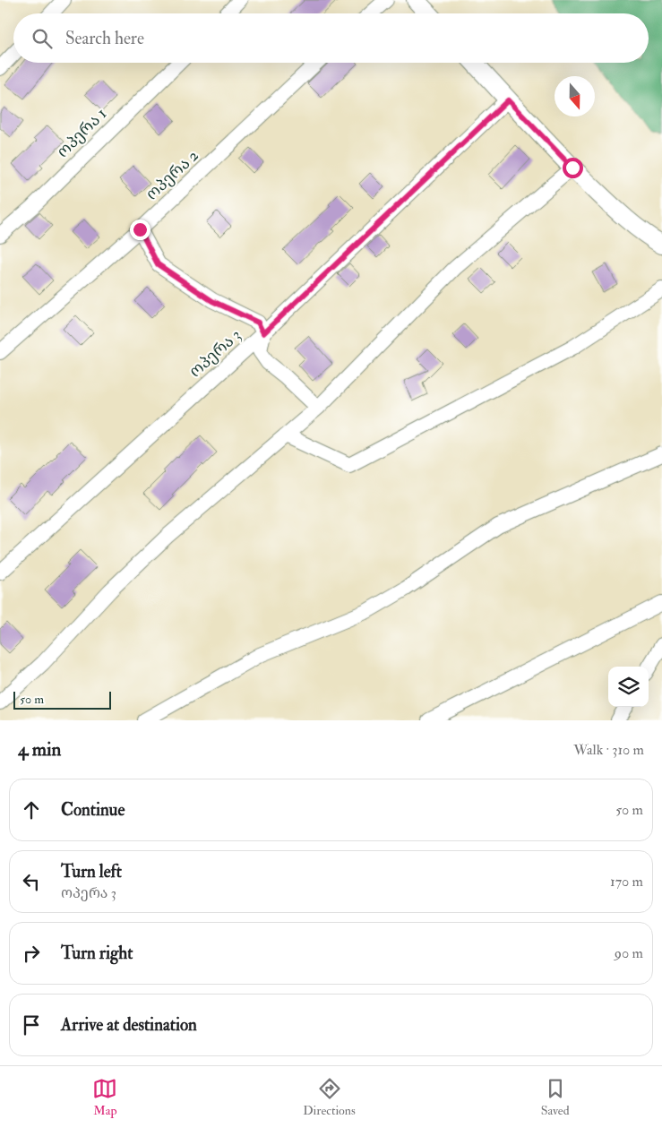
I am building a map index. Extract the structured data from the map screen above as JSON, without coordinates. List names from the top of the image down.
{
  "streets": {
    "street": ["ოპერა 1", "ოპერა 2", "ოპერა 3"]
  },
  "scale_bar": "50 m",
  "north": "bottom",
  "page": {
    "search": "Search here",
    "scale": "50 m",
    "heading": ["4 min", "Walk · 310 m"],
    "list": [
      ["Continue", "50 m"],
      ["Turn left", "ოპერა 3", "170 m"],
      ["Turn right", "90 m"],
      "Arrive at destination"
    ],
    "nav": ["Map", "Directions", "Saved"]
  }
}
